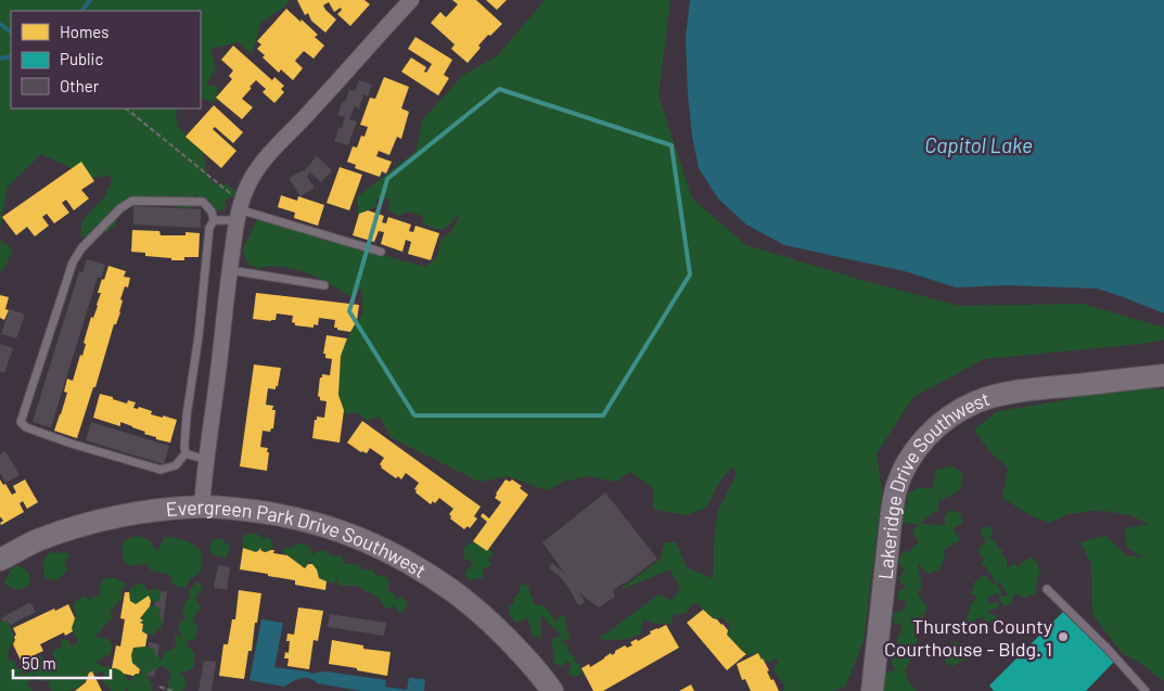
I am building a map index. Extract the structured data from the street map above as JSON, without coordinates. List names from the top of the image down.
{
  "streets": {
    "street": ["Lakeridge Drive Southwest", "Evergreen Park Drive Southwest"]
  },
  "water": ["Capitol Lake"],
  "places": ["Thurston County Courthouse - Bldg. 1"],
  "legend": ["Homes", "Public", "Other"],
  "scale_bar": "50 m"
}
